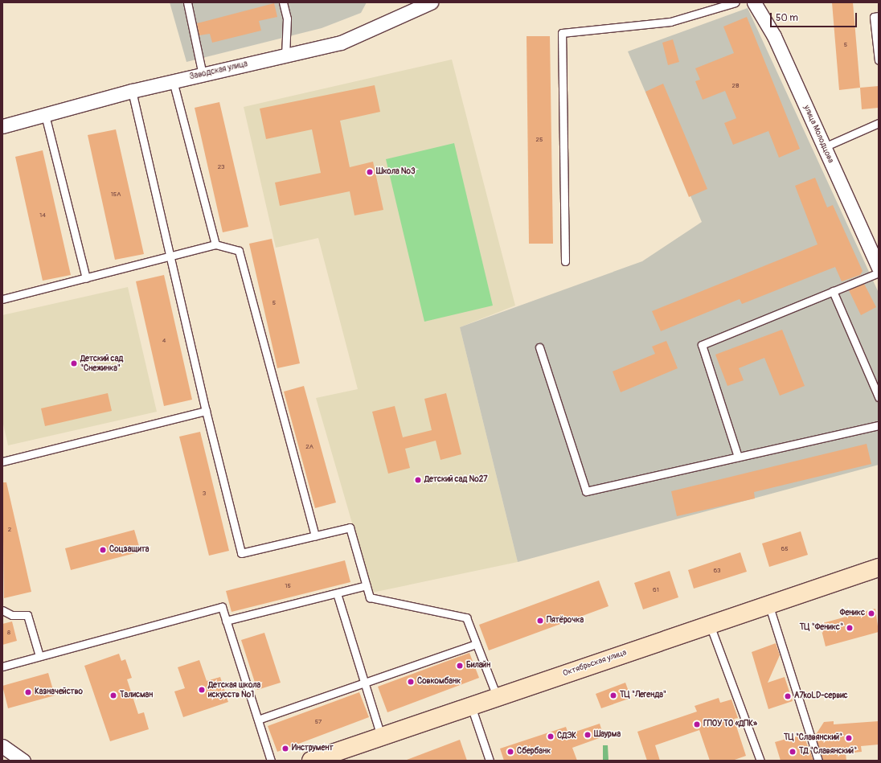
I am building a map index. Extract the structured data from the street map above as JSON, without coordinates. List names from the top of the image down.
{
  "streets": {
    "main road": ["Октябрьская улица"],
    "street": ["Заводская улица", "улица Молодцова"]
  },
  "places": [
    "Школа №3",
    "Детский сад \"Снежинка\"",
    "Детский сад №27",
    "Соцзащита",
    "Феникс",
    "Пятёрочка",
    "ТЦ \"Феникс\"",
    "Билайн",
    "Совкомбанк",
    "Детская школа искусств №1",
    "Казначейство",
    "Талисман",
    "ТЦ \"Легенда\"",
    "A7koLD-сервис",
    "ГПОУ ТО «ДПК»",
    "Шаурма",
    "СДЭК",
    "ТЦ \"Славянский\"",
    "Инструмент",
    "Сбербанк",
    "ТД \"Славянский\""
  ],
  "house_numbers": [
    "5",
    "2В",
    "25",
    "23",
    "15А",
    "14",
    "5",
    "4",
    "2А",
    "3",
    "2",
    "65",
    "63",
    "15",
    "61",
    "8",
    "57"
  ],
  "scale_bar": "50 m"
}
